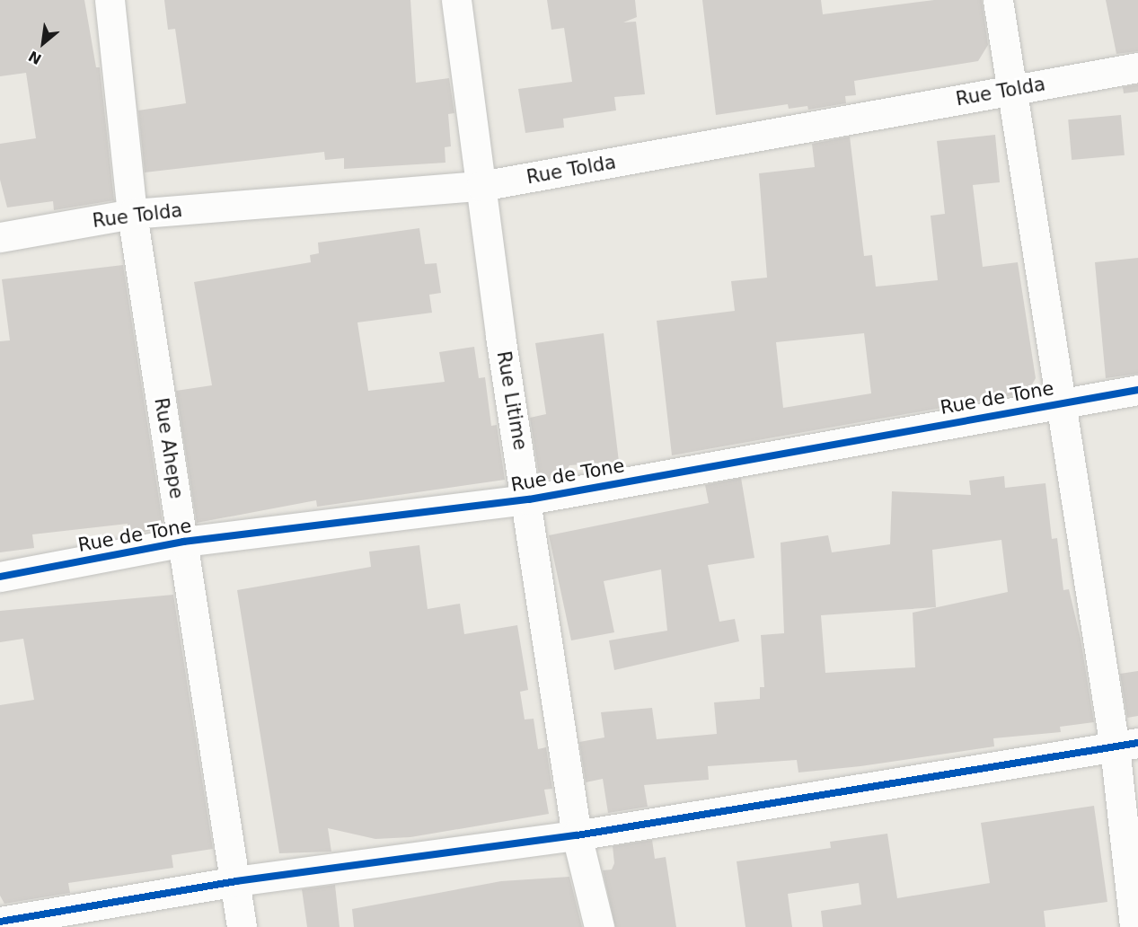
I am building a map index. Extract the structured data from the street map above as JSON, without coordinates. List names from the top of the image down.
{
  "streets": {
    "street": [
      "Rue Tolda",
      "Rue de Tone",
      "Rue Litime",
      "Rue Ahepe"
    ]
  },
  "crossings": [
    ["Rue Tolda", "Rue Litime"],
    ["Rue Tolda", "Rue Ahepe"],
    ["Rue de Tone", "Rue Litime"],
    ["Rue de Tone", "Rue Ahepe"]
  ],
  "north": "bottom left"
}
